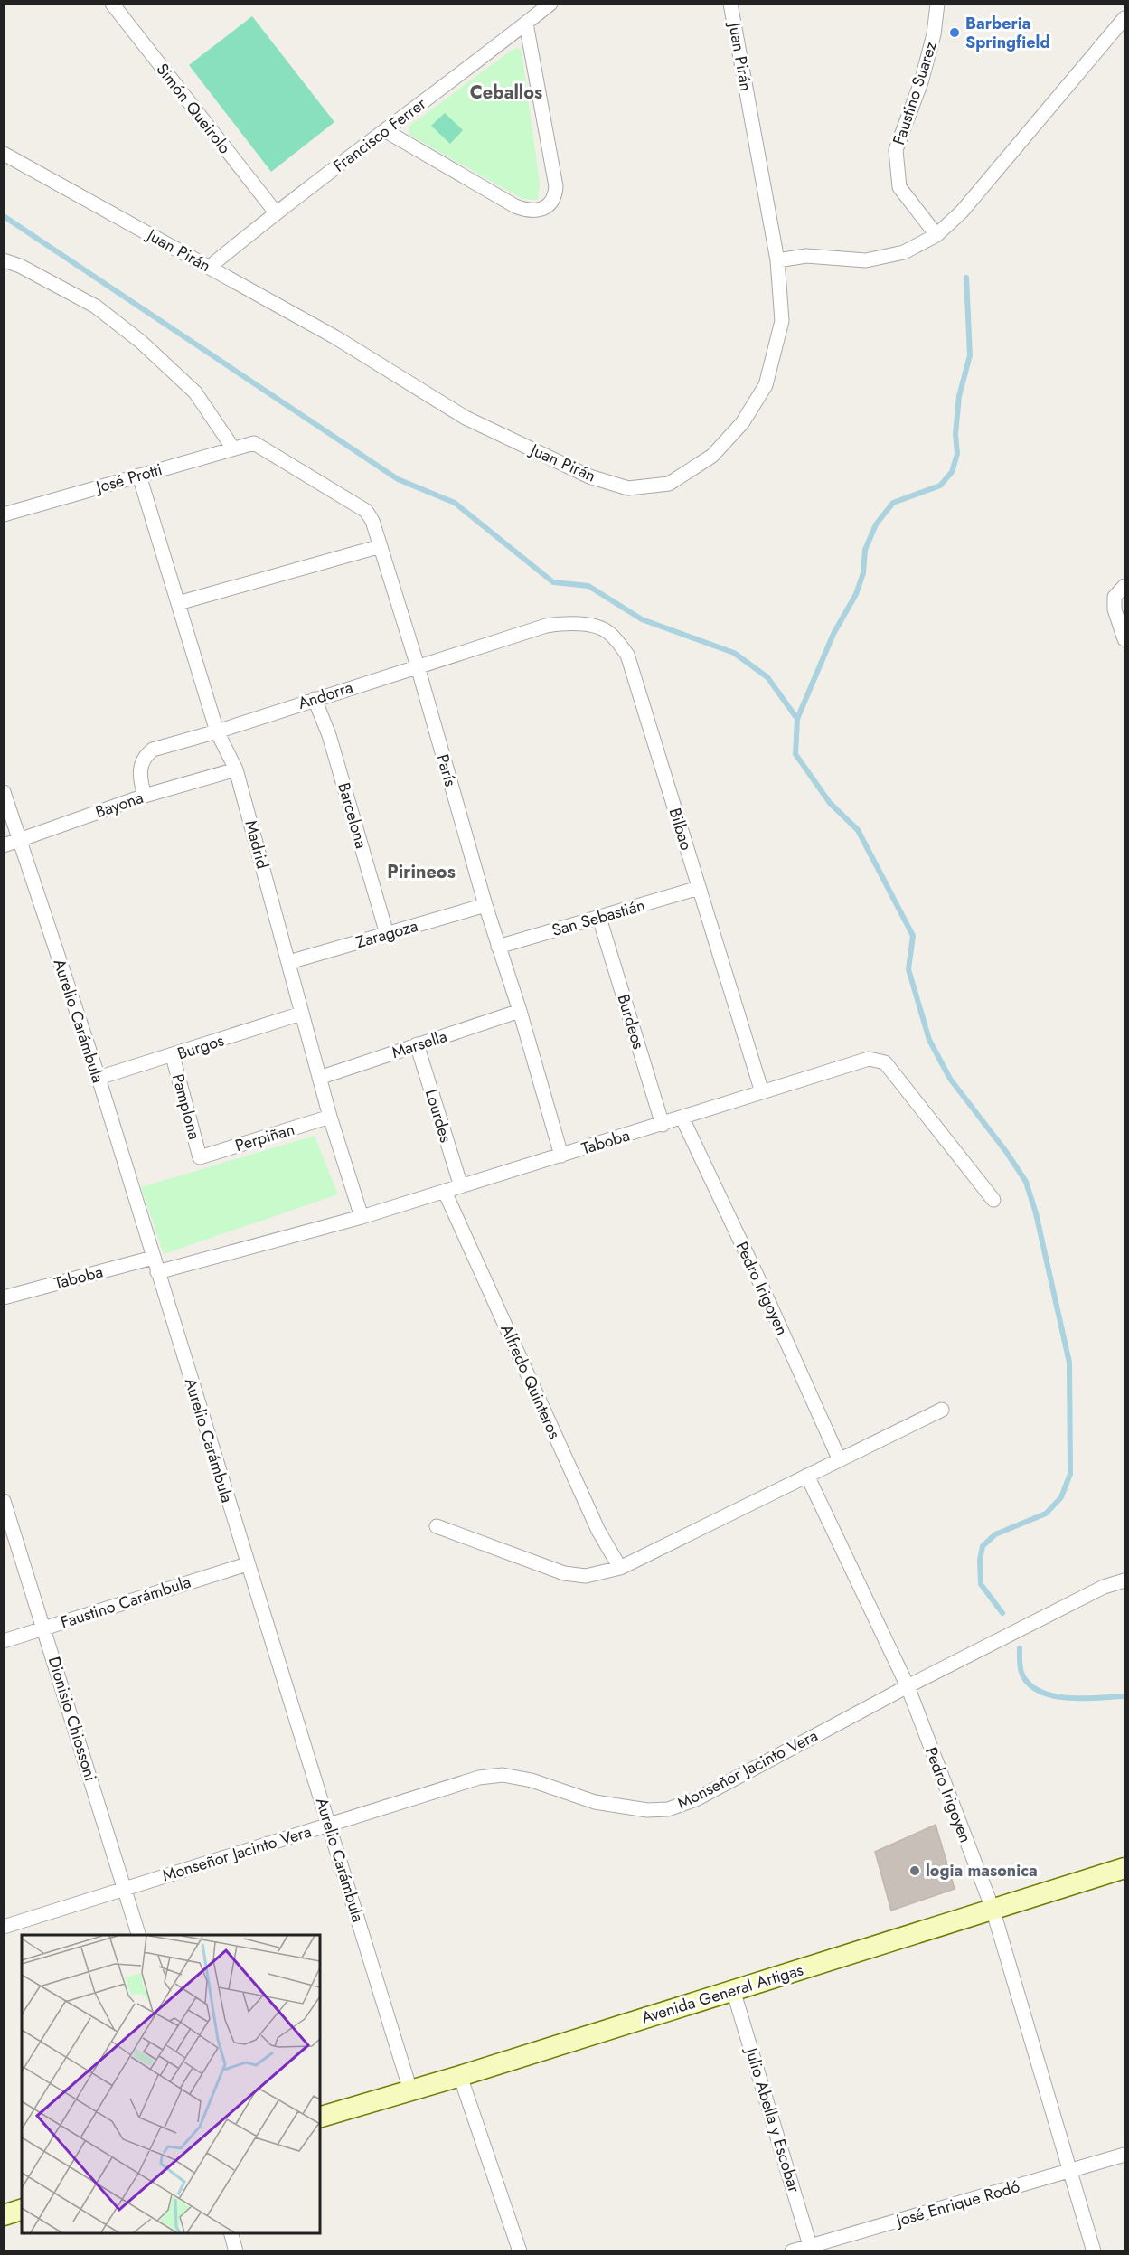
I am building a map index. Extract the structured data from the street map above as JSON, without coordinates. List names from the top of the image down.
{
  "streets": {
    "main road": ["Avenida General Artigas"],
    "street": [
      "Juan Pirán",
      "Faustino Suarez",
      "Simón Queirolo",
      "Francisco Ferrer",
      "José Protti",
      "Andorra",
      "París",
      "Bayona",
      "Barcelona",
      "Bilbao",
      "Madrid",
      "San Sebastián",
      "Zaragoza",
      "Aurelio Carámbula",
      "Burdeos",
      "Marsella",
      "Burgos",
      "Pamplona",
      "Lourdes",
      "Perpiñan",
      "Taboba",
      "Pedro Irigoyen",
      "Alfredo Quinteros",
      "Faustino Carámbula",
      "Dionisio Chiossoni",
      "Monseñor Jacinto Vera",
      "Julio Abella y Escobar",
      "José Enrique Rodó"
    ]
  },
  "crossings": [
    ["Juan Pirán", "Francisco Ferrer"],
    ["Simón Queirolo", "Francisco Ferrer"],
    ["José Protti", "París"],
    ["José Protti", "Madrid"],
    ["Andorra", "París"],
    ["Andorra", "Bayona"],
    ["Andorra", "Barcelona"],
    ["Andorra", "Bilbao"],
    ["Andorra", "Madrid"],
    ["París", "San Sebastián"],
    ["París", "Zaragoza"],
    ["París", "Marsella"],
    ["París", "Taboba"],
    ["Bayona", "Madrid"],
    ["Bayona", "Aurelio Carámbula"],
    ["Barcelona", "Zaragoza"],
    ["Bilbao", "San Sebastián"],
    ["Bilbao", "Taboba"],
    ["Madrid", "Zaragoza"],
    ["Madrid", "Marsella"],
    ["Madrid", "Burgos"],
    ["Madrid", "Perpiñan"],
    ["Madrid", "Taboba"],
    ["San Sebastián", "Burdeos"],
    ["Aurelio Carámbula", "Burgos"],
    ["Aurelio Carámbula", "Taboba"],
    ["Aurelio Carámbula", "Faustino Carámbula"],
    ["Aurelio Carámbula", "Monseñor Jacinto Vera"],
    ["Aurelio Carámbula", "Avenida General Artigas"],
    ["Burdeos", "Taboba"],
    ["Marsella", "Lourdes"],
    ["Burgos", "Pamplona"],
    ["Pamplona", "Perpiñan"],
    ["Lourdes", "Taboba"],
    ["Taboba", "Pedro Irigoyen"],
    ["Taboba", "Alfredo Quinteros"],
    ["Pedro Irigoyen", "Monseñor Jacinto Vera"],
    ["Pedro Irigoyen", "Avenida General Artigas"],
    ["Pedro Irigoyen", "José Enrique Rodó"],
    ["Faustino Carámbula", "Dionisio Chiossoni"],
    ["Dionisio Chiossoni", "Monseñor Jacinto Vera"],
    ["Avenida General Artigas", "Julio Abella y Escobar"],
    ["Julio Abella y Escobar", "José Enrique Rodó"]
  ],
  "districts": ["Ceballos", "Pirineos"],
  "places": ["Barberia Springfield", "logia masonica"]
}
